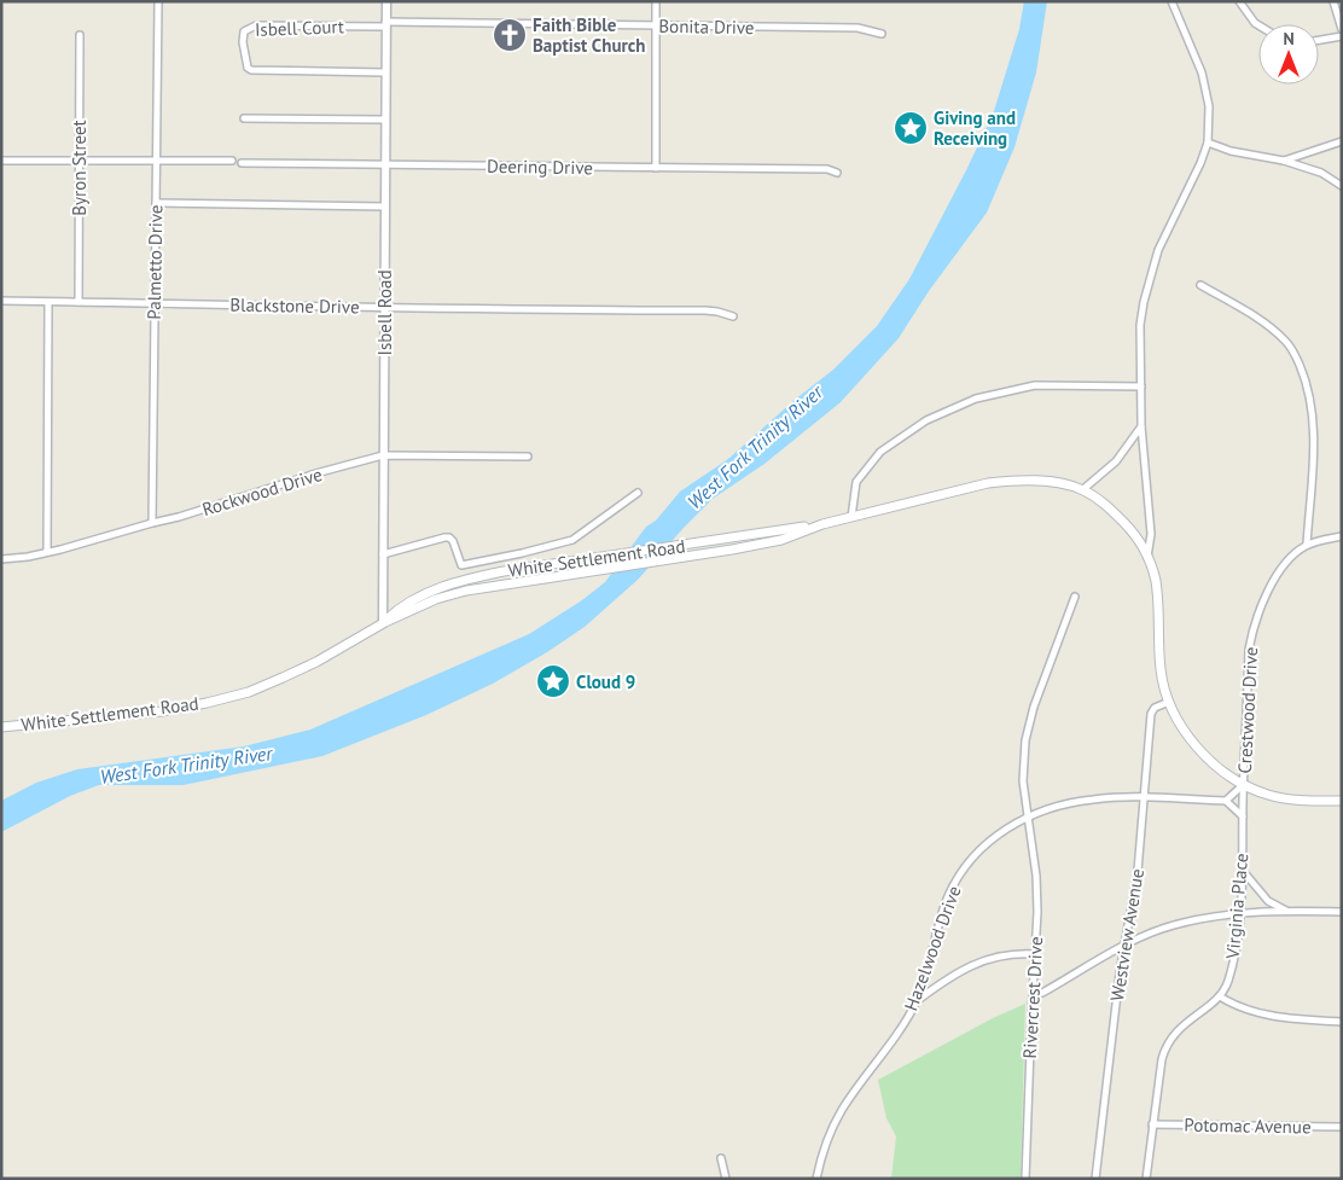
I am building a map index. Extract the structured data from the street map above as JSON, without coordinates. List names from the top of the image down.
{
  "streets": {
    "main road": ["White Settlement Road"],
    "street": [
      "Bonita Drive",
      "Isbell Court",
      "Deering Drive",
      "Byron Street",
      "Palmetto Drive",
      "Blackstone Drive",
      "Isbell Road",
      "Rockwood Drive",
      "Crestwood Drive",
      "Virginia Place",
      "Westview Avenue",
      "Hazelwood Drive",
      "Rivercrest Drive",
      "Potomac Avenue"
    ]
  },
  "crossings": [
    ["Bonita Drive", "Isbell Court"],
    ["Bonita Drive", "Isbell Road"],
    ["Isbell Court", "Isbell Road"],
    ["Deering Drive", "Isbell Road"],
    ["Byron Street", "Blackstone Drive"],
    ["Palmetto Drive", "Blackstone Drive"],
    ["Palmetto Drive", "Rockwood Drive"],
    ["Blackstone Drive", "Isbell Road"],
    ["Isbell Road", "Rockwood Drive"],
    ["Isbell Road", "White Settlement Road"],
    ["White Settlement Road", "Crestwood Drive"],
    ["White Settlement Road", "Virginia Place"],
    ["White Settlement Road", "Westview Avenue"],
    ["Crestwood Drive", "Virginia Place"],
    ["Westview Avenue", "Hazelwood Drive"],
    ["Hazelwood Drive", "Rivercrest Drive"]
  ],
  "water": ["West Fork Trinity River"],
  "places": {
    "church": ["Faith Bible Baptist Church"],
    "place": ["Giving and Receiving", "Cloud 9"]
  },
  "north": "top"
}
